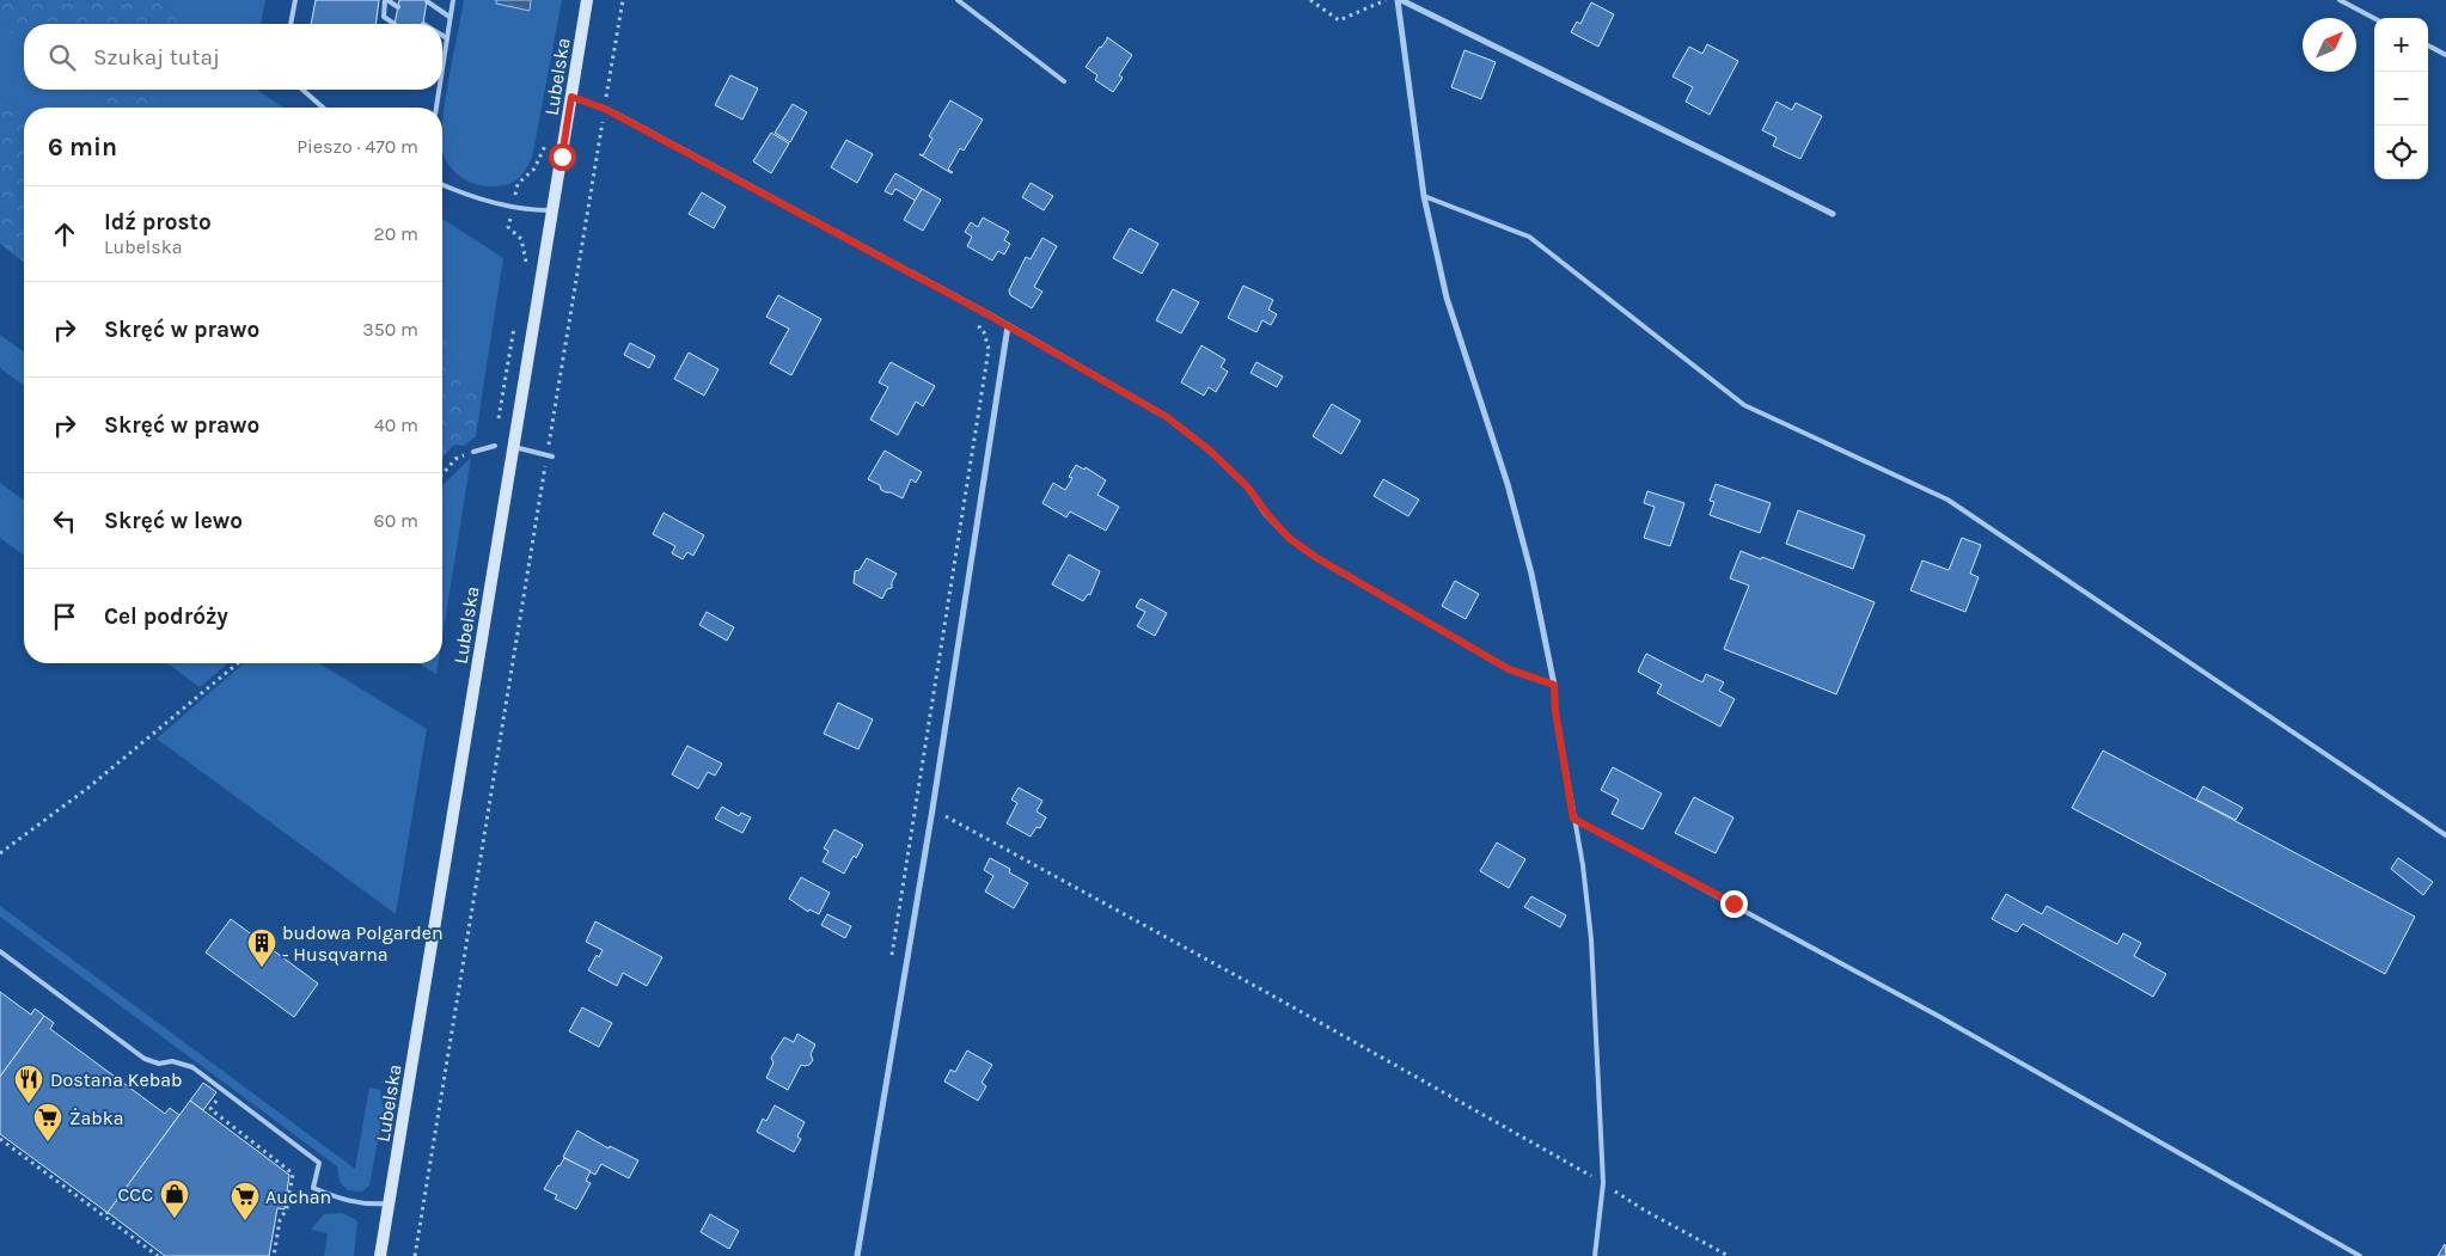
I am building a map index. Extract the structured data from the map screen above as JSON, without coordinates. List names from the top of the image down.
{
  "streets": {
    "main road": ["Lubelska"]
  },
  "places": {
    "building": ["budowa Polgarden - Husqvarna"],
    "restaurant": ["Dostana Kebab"],
    "supermarket": ["Żabka", "Auchan"],
    "shop": ["CCC"]
  },
  "north": "top right",
  "page": {
    "map_buttons": ["+", "−"],
    "search": "Szukaj tutaj",
    "heading": ["6 min", "Pieszo · 470 m"],
    "list": [
      ["Idź prosto", "Lubelska", "20 m"],
      ["Skręć w prawo", "350 m"],
      ["Skręć w prawo", "40 m"],
      ["Skręć w lewo", "60 m"],
      "Cel podróży"
    ]
  }
}
